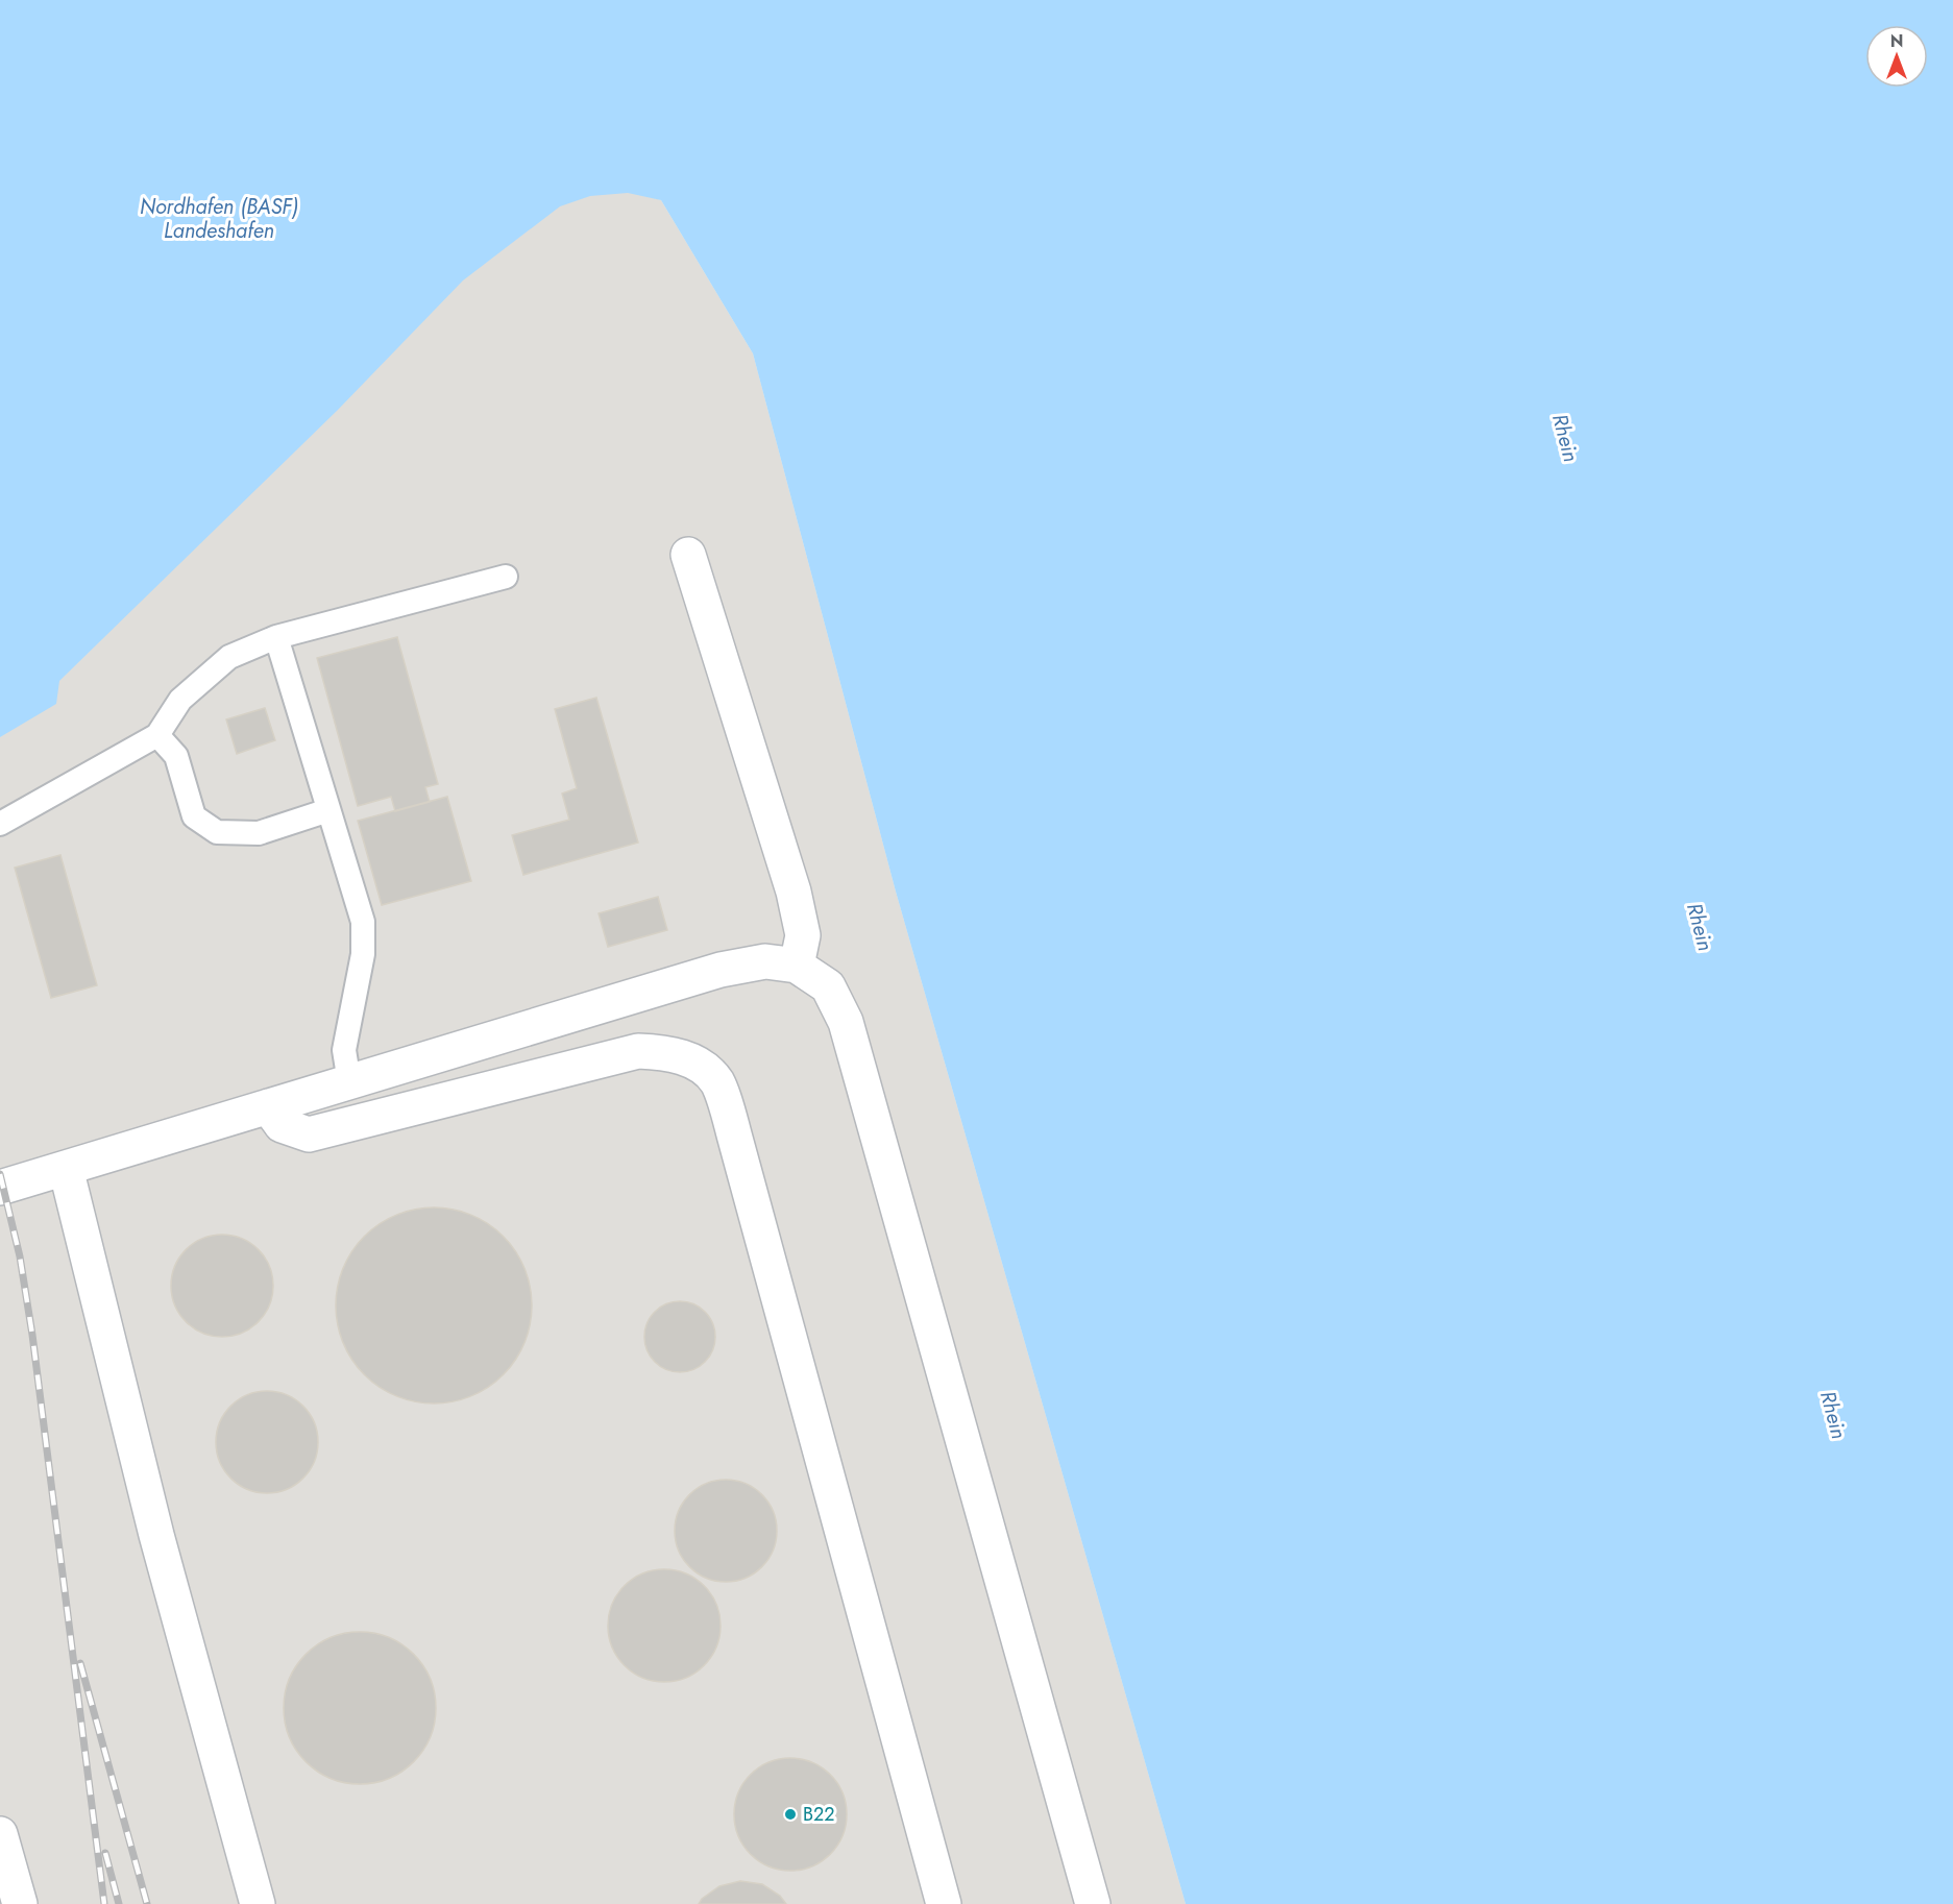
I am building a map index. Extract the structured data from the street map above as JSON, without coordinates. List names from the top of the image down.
{
  "water": ["Nordhafen (BASF) Landeshafen", "Rhein"],
  "places": ["B22"],
  "north": "top"
}
